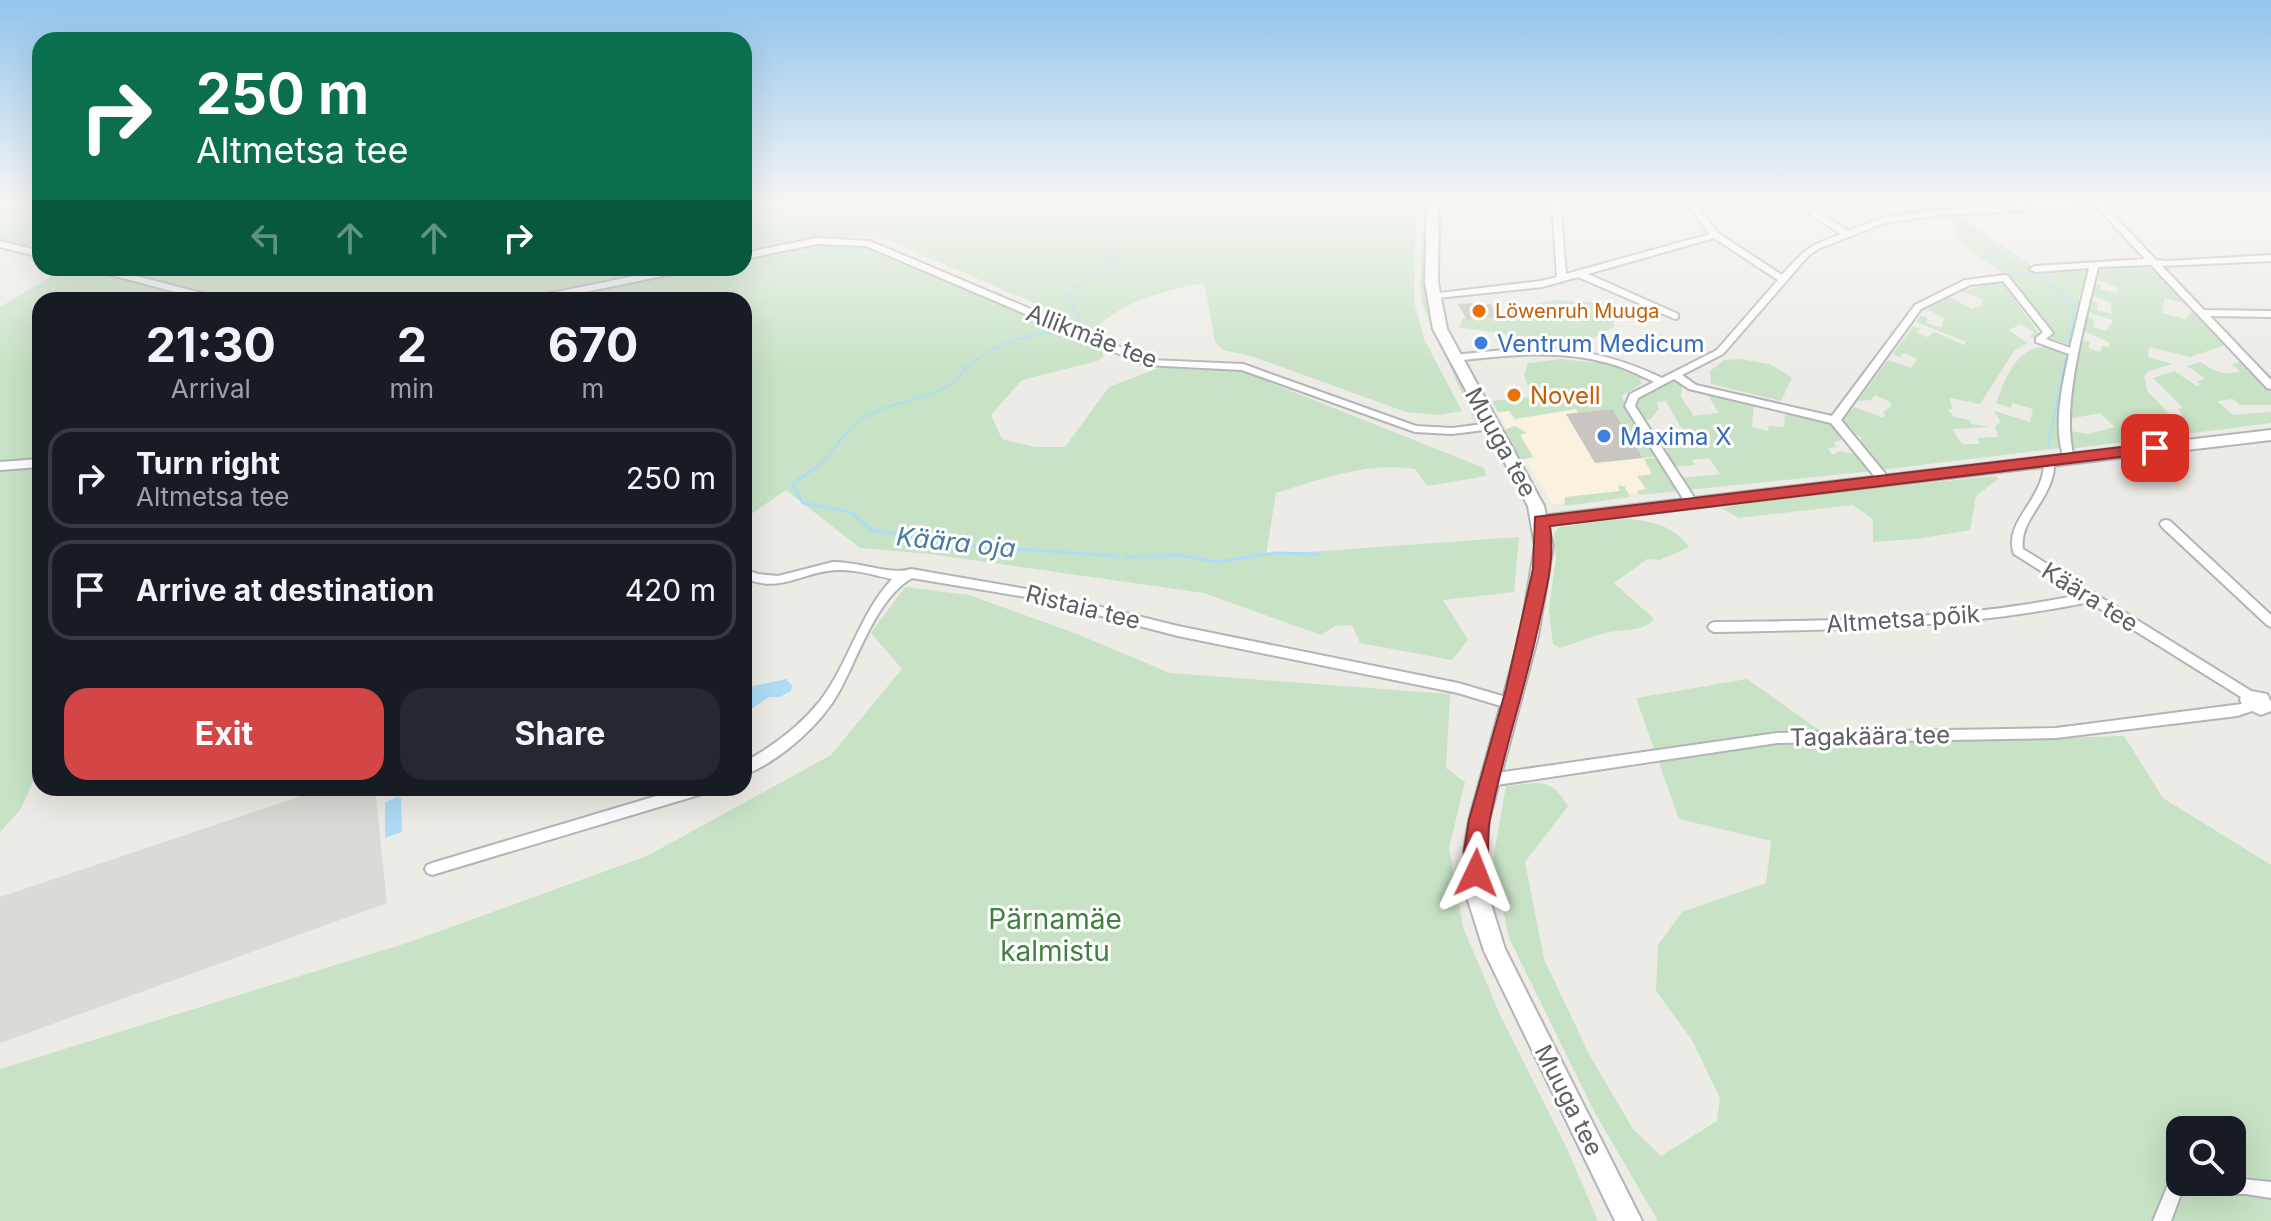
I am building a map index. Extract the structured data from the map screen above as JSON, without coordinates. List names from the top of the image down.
{
  "streets": {
    "main road": ["Muuga tee"],
    "street": [
      "Allikmäe tee",
      "Käära tee",
      "Ristaia tee",
      "Altmetsa põik",
      "Tagakäära tee"
    ]
  },
  "crossings": [
    ["Allikmäe tee", "Muuga tee"],
    ["Muuga tee", "Ristaia tee"],
    ["Muuga tee", "Tagakäära tee"],
    ["Käära tee", "Altmetsa põik"],
    ["Käära tee", "Tagakäära tee"]
  ],
  "water": ["Käära oja"],
  "parks": ["Pärnamäe kalmistu"],
  "places": [
    "Löwenruh Muuga",
    "Ventrum Medicum",
    "Novell",
    "Maxima X"
  ],
  "page": {
    "turn": ["250 m", "Altmetsa tee"],
    "eta": [
      "21:30",
      "Arrival",
      "2",
      "min",
      "670",
      "m"
    ],
    "list": [
      {
        "name": "Turn right",
        "note": "Altmetsa tee",
        "value": "250 m"
      },
      {
        "name": "Arrive at destination",
        "value": "420 m"
      }
    ],
    "buttons": ["Exit", "Share"]
  }
}
